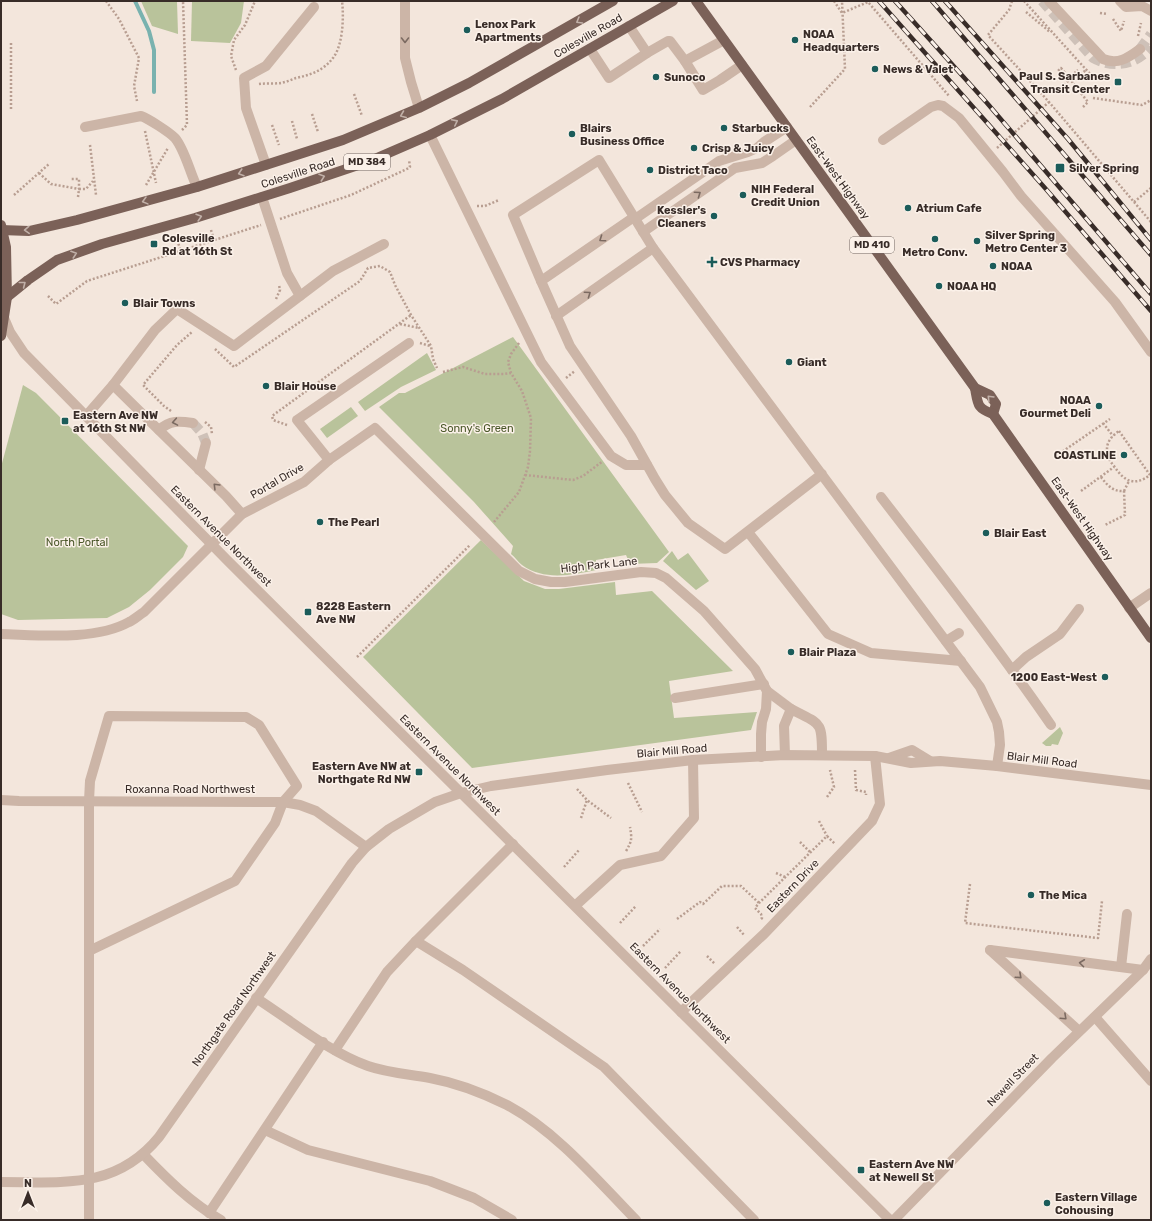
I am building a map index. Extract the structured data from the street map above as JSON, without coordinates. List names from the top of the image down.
{
  "streets": {
    "main road": [
      "Colesville Road",
      "MD 384",
      "East-West Highway",
      "MD 410"
    ],
    "street": [
      "Portal Drive",
      "Eastern Avenue Northwest",
      "High Park Lane",
      "Blair Mill Road",
      "Roxanna Road Northwest",
      "Eastern Drive",
      "Northgate Road Northwest",
      "Newell Street"
    ]
  },
  "crossings": [
    ["Portal Drive", "Eastern Avenue Northwest"],
    ["Portal Drive", "High Park Lane"],
    ["Eastern Avenue Northwest", "Blair Mill Road"],
    ["Eastern Avenue Northwest", "Eastern Drive"],
    ["Eastern Avenue Northwest", "Northgate Road Northwest"],
    ["Blair Mill Road", "Eastern Drive"],
    ["Blair Mill Road", "Northgate Road Northwest"],
    ["Roxanna Road Northwest", "Northgate Road Northwest"]
  ],
  "parks": ["Sonny's Green", "North Portal"],
  "places": {
    "other": [
      "Lenox Park Apartments",
      "NOAA Headquarters",
      "News & Valet",
      "Sunoco",
      "Starbucks",
      "Blairs Business Office",
      "Crisp & Juicy",
      "District Taco",
      "NIH Federal Credit Union",
      "Atrium Cafe",
      "Kessler's Cleaners",
      "Metro Conv.",
      "Silver Spring Metro Center 3",
      "NOAA",
      "NOAA HQ",
      "Blair Towns",
      "Giant",
      "Blair House",
      "NOAA Gourmet Deli",
      "COASTLINE",
      "The Pearl",
      "Blair East",
      "Blair Plaza",
      "1200 East-West",
      "The Mica",
      "Eastern Village Cohousing"
    ],
    "transit": [
      "Paul S. Sarbanes Transit Center",
      "Silver Spring",
      "Colesville Rd at 16th St",
      "Eastern Ave NW at 16th St NW",
      "8228 Eastern Ave NW",
      "Eastern Ave NW at Northgate Rd NW",
      "Eastern Ave NW at Newell St"
    ],
    "health": ["CVS Pharmacy"]
  },
  "north": "top"
}
